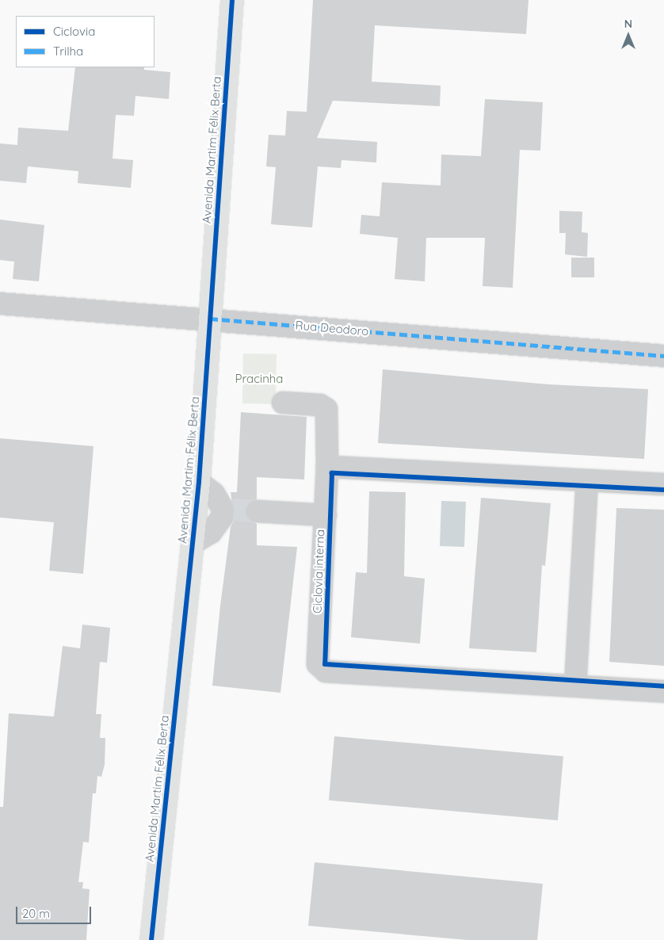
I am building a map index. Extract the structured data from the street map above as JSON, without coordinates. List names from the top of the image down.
{
  "streets": {
    "street": ["Avenida Martim Félix Berta", "Rua Deodoro"],
    "cycle path": ["Ciclovia interna"]
  },
  "crossings": [
    ["Avenida Martim Félix Berta", "Rua Deodoro"]
  ],
  "parks": ["Pracinha"],
  "legend": ["Ciclovia", "Trilha"],
  "scale_bar": "20 m",
  "north": "top"
}
